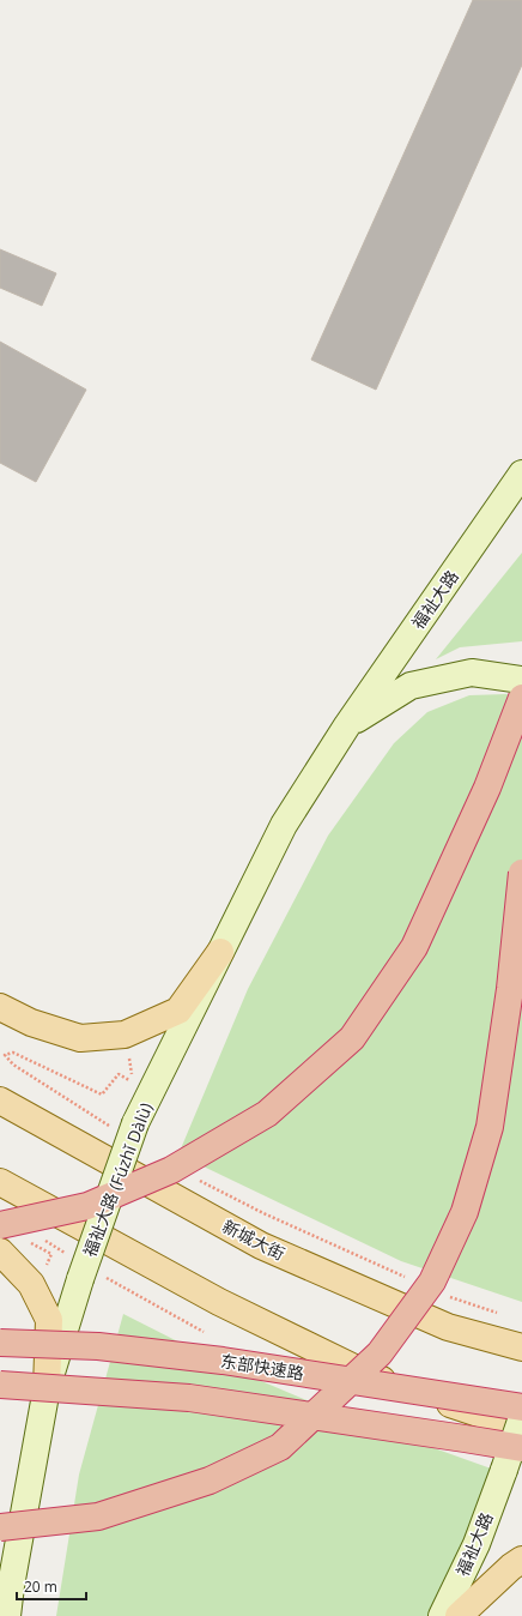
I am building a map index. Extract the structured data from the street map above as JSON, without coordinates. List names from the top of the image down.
{
  "streets": {
    "highway": ["东部快速路"],
    "main road": ["福祉大路", "福祉大路 (Fúzhǐ Dàlù)", "新城大街"]
  },
  "crossings": [
    ["福祉大路", "福祉大路 (Fúzhǐ Dàlù)"]
  ],
  "scale_bar": "20 m"
}
